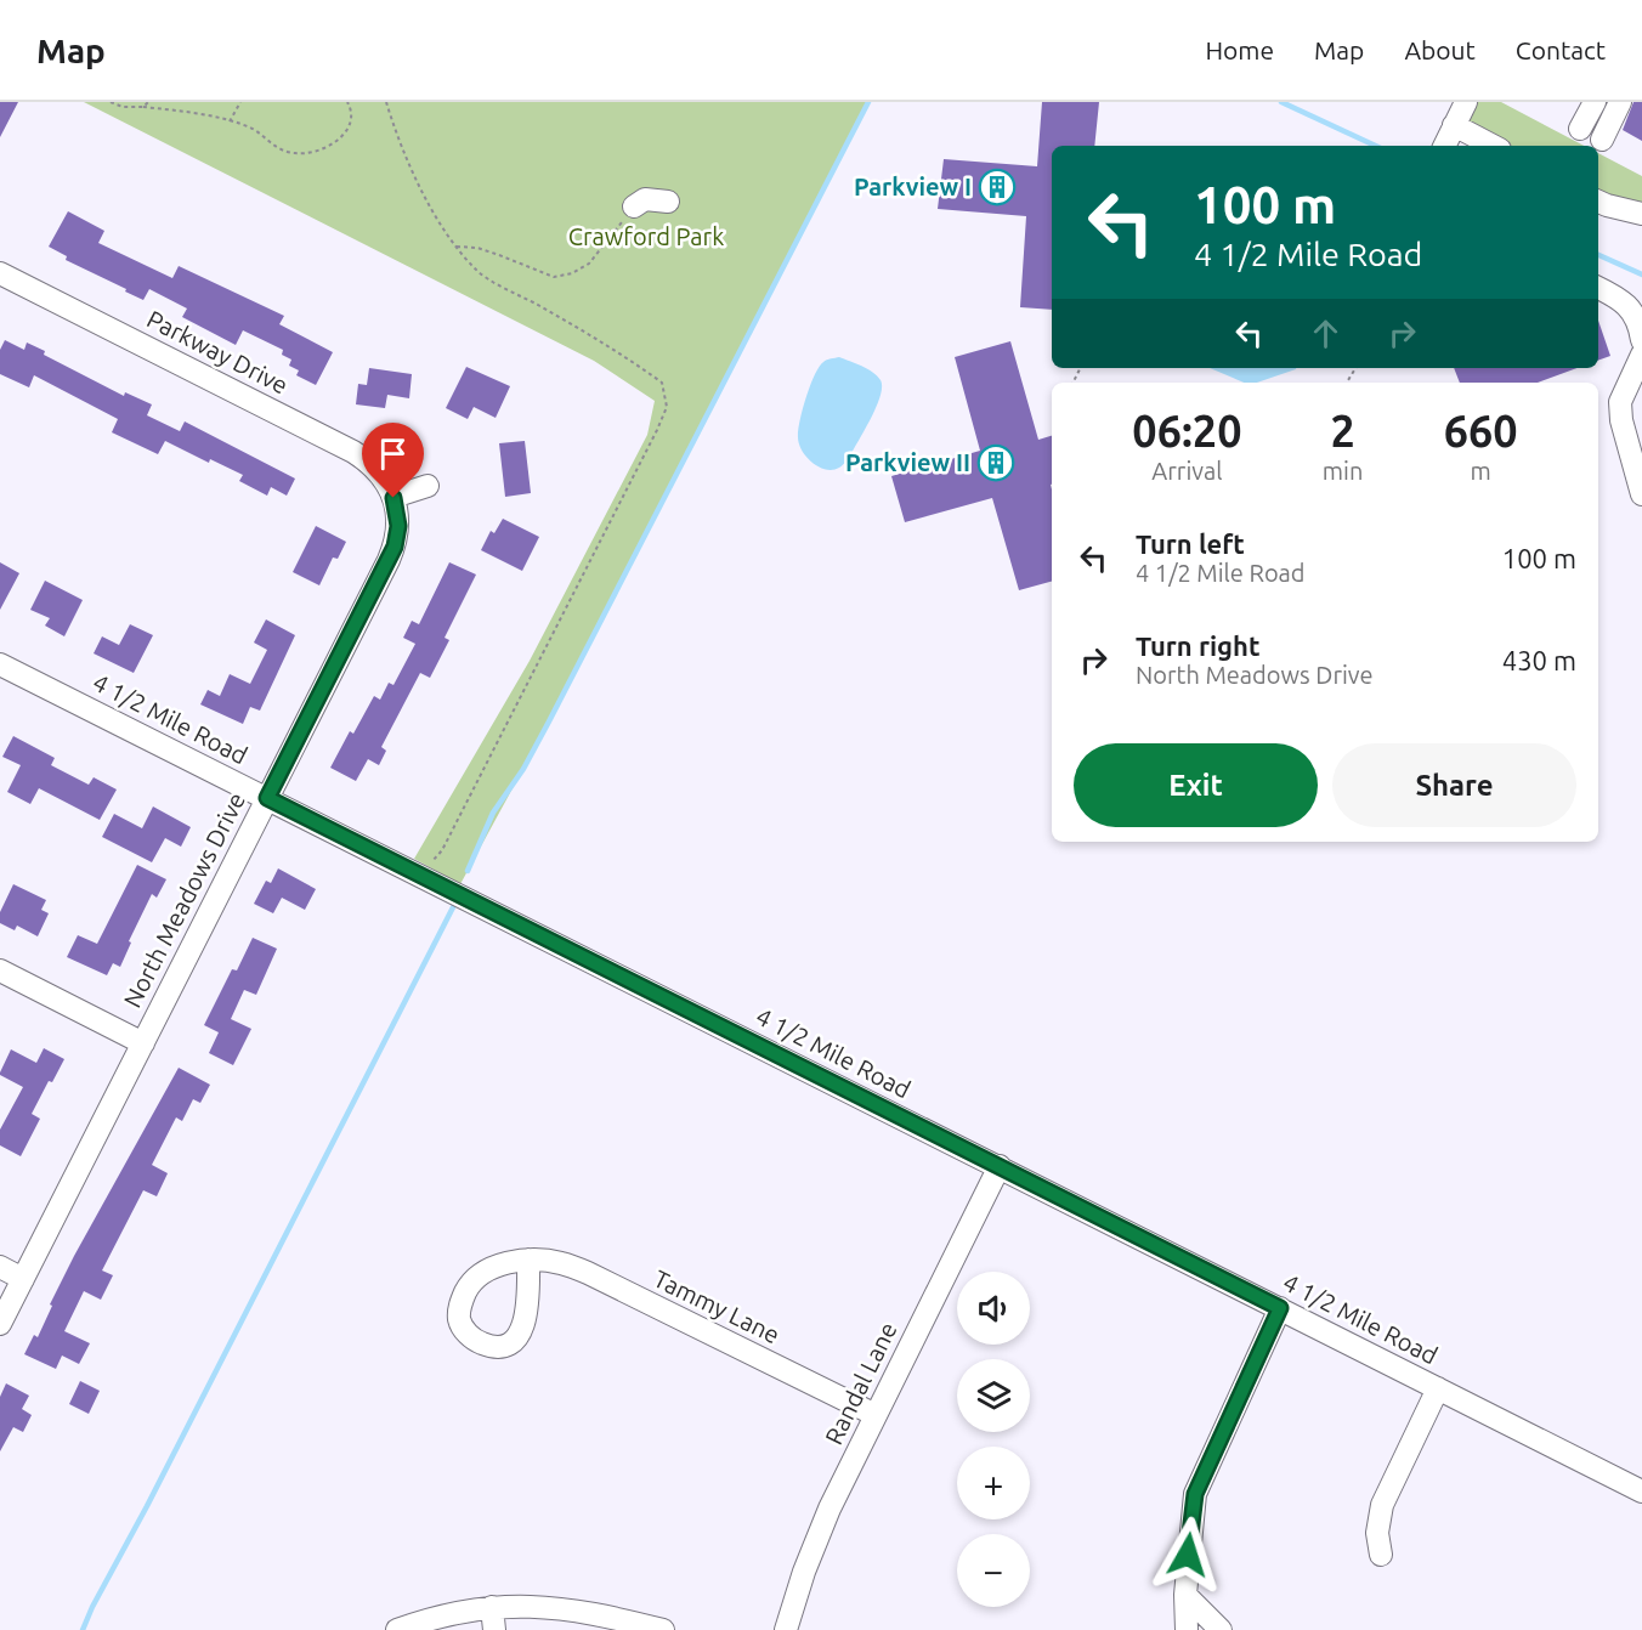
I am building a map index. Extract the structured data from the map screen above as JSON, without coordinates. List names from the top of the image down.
{
  "streets": {
    "street": [
      "Parkway Drive",
      "4 1/2 Mile Road",
      "North Meadows Drive",
      "Tammy Lane",
      "Randal Lane"
    ]
  },
  "crossings": [
    ["Parkway Drive", "North Meadows Drive"],
    ["4 1/2 Mile Road", "North Meadows Drive"],
    ["4 1/2 Mile Road", "Randal Lane"],
    ["Tammy Lane", "Randal Lane"]
  ],
  "parks": ["Crawford Park"],
  "places": {
    "building": ["Parkview I", "Parkview II"]
  },
  "page": {
    "header": "Map",
    "nav": [
      "Home",
      "Map",
      "About",
      "Contact"
    ],
    "turn": ["100 m", "4 1/2 Mile Road"],
    "eta": [
      "06:20",
      "Arrival",
      "2",
      "min",
      "660",
      "m"
    ],
    "list": [
      {
        "name": "Turn left",
        "note": "4 1/2 Mile Road",
        "value": "100 m"
      },
      {
        "name": "Turn right",
        "note": "North Meadows Drive",
        "value": "430 m"
      }
    ],
    "buttons": ["Exit", "Share"],
    "map_buttons": ["+", "−"]
  }
}
